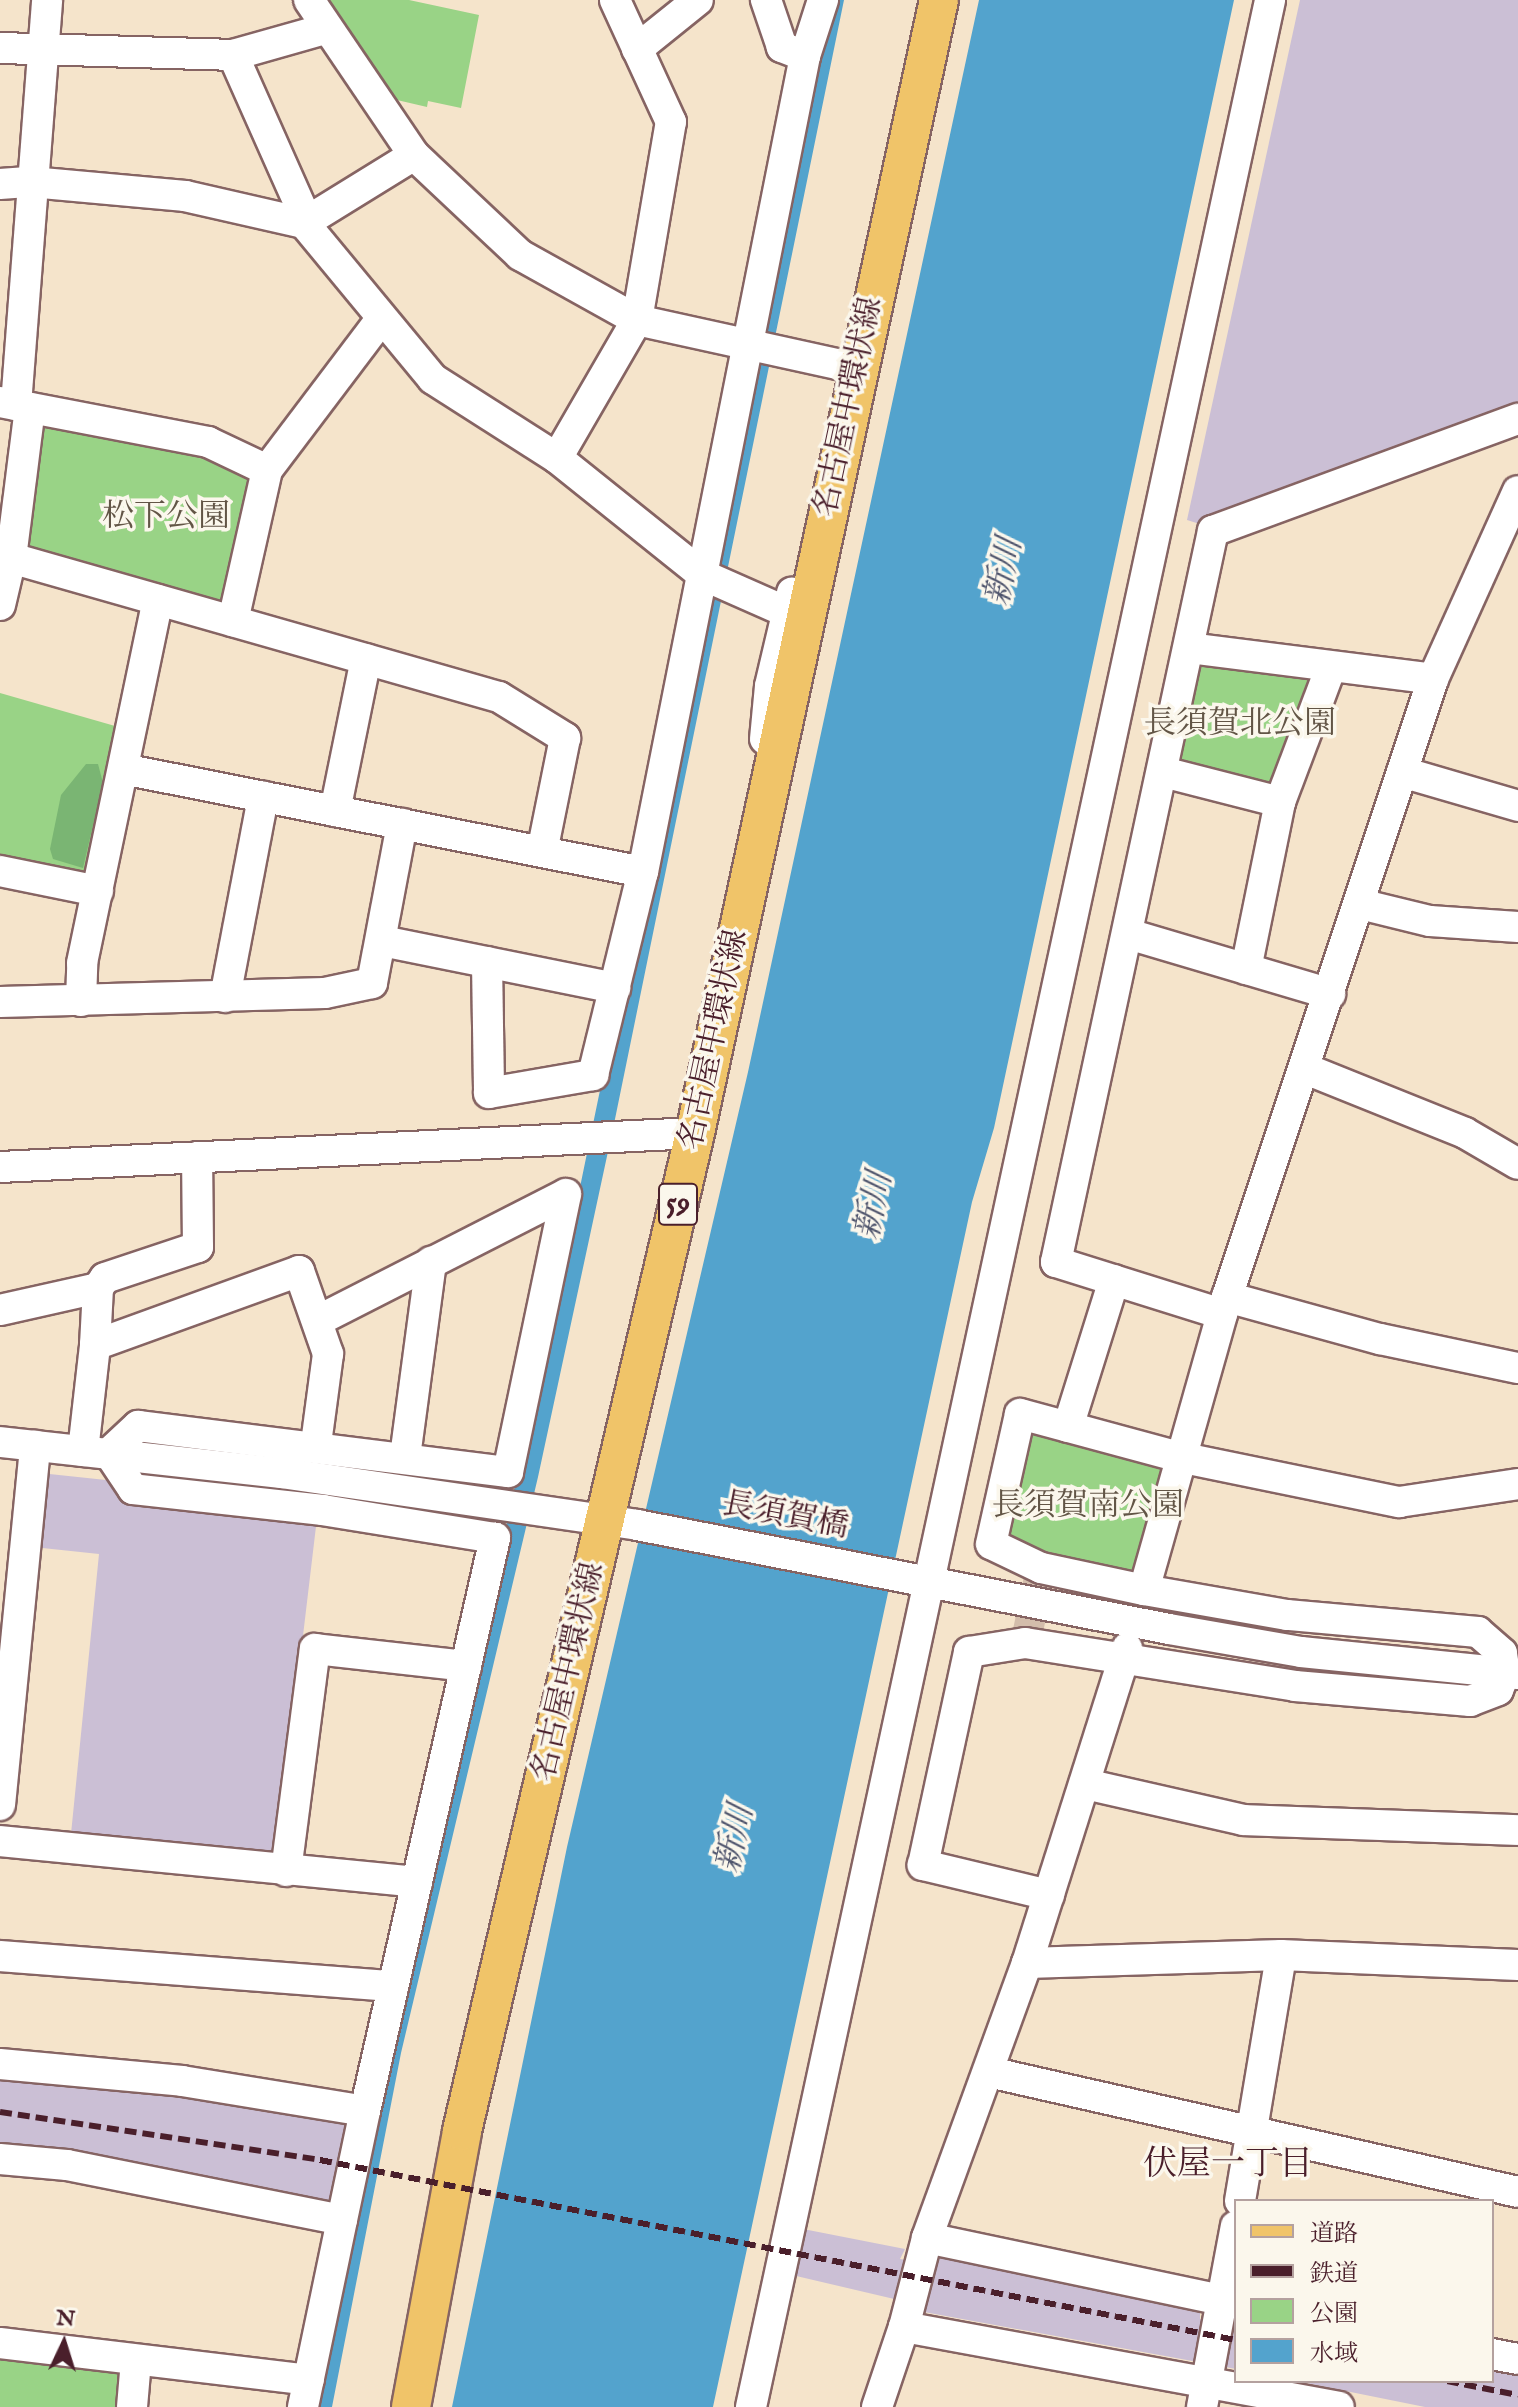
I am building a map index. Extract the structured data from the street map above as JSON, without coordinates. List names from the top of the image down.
{
  "streets": {
    "main road": ["名古屋中環状線", "59"],
    "street": ["長須賀橋"]
  },
  "crossings": [
    ["名古屋中環状線", "長須賀橋"]
  ],
  "districts": ["伏屋一丁目"],
  "water": ["新川"],
  "parks": ["松下公園", "長須賀北公園", "長須賀南公園"],
  "legend": [
    "道路",
    "鉄道",
    "公園",
    "水域"
  ],
  "north": "top"
}
